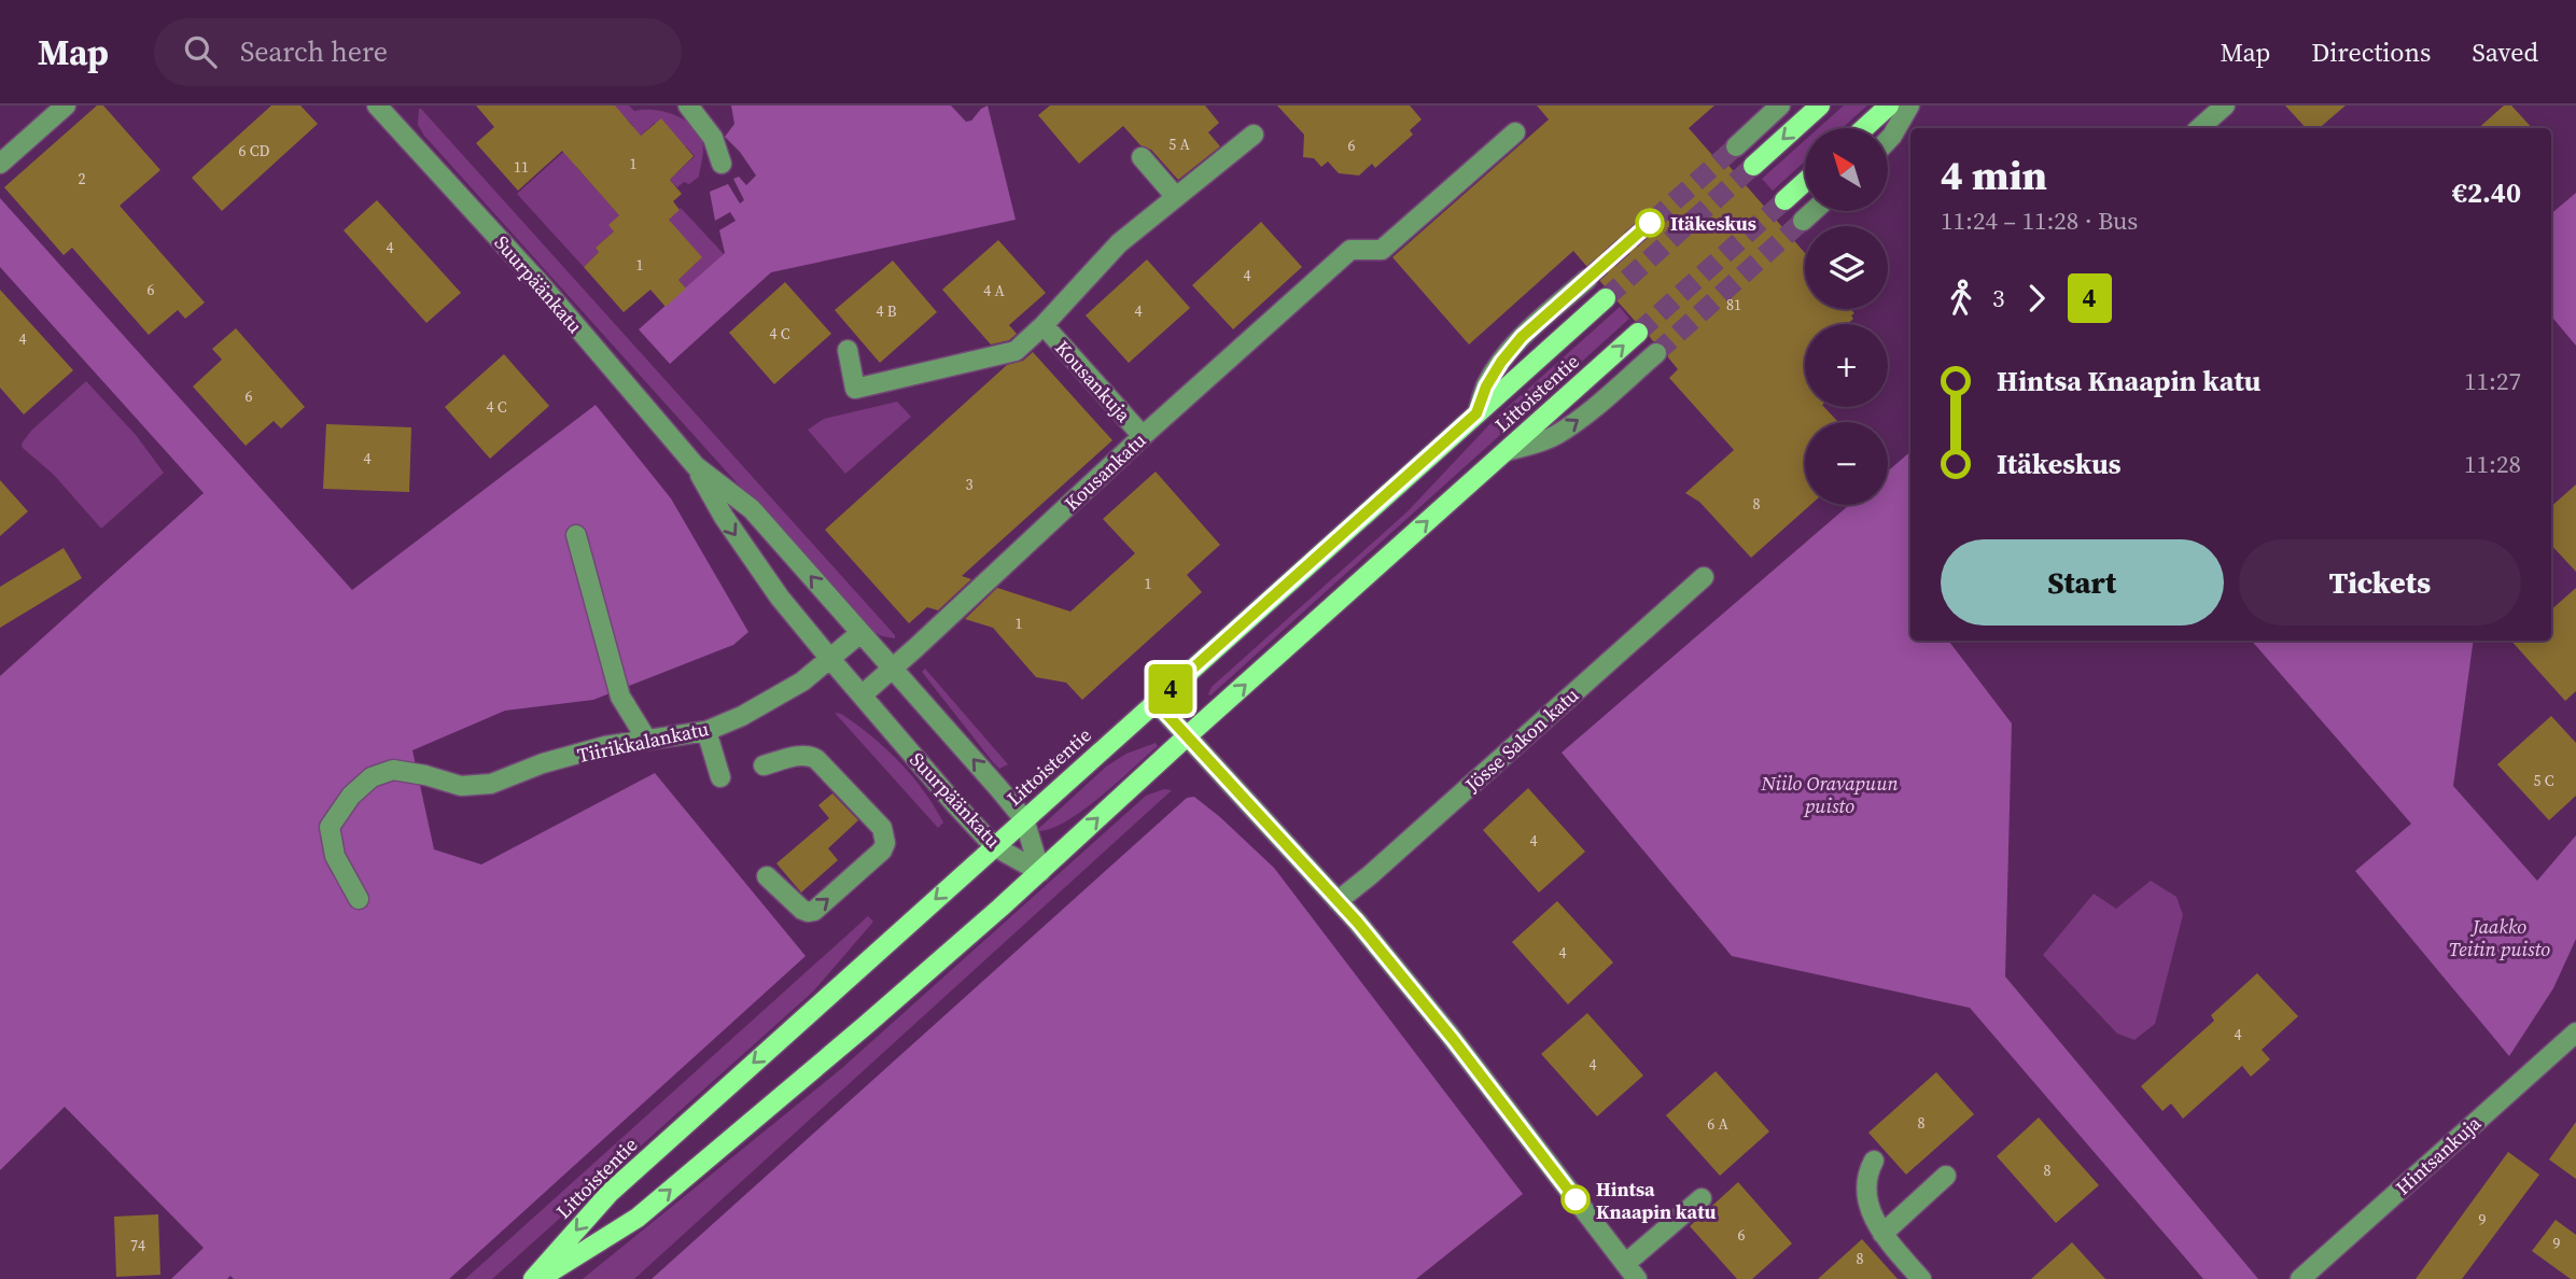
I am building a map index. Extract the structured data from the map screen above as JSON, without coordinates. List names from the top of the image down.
{
  "streets": {
    "main road": ["Littoistentie"],
    "street": [
      "Suurpäänkatu",
      "Kousankuja",
      "Kousankatu",
      "Jösse Sakon katu",
      "Tiirikkalankatu",
      "Hintsankuja"
    ]
  },
  "crossings": [
    ["Suurpäänkatu", "Littoistentie"],
    ["Suurpäänkatu", "Kousankatu"],
    ["Suurpäänkatu", "Tiirikkalankatu"],
    ["Kousankuja", "Kousankatu"]
  ],
  "parks": ["Niilo Oravapuun puisto", "Jaakko Teitin puisto"],
  "places": ["Itäkeskus", "Hintsa Knaapin katu"],
  "lines": ["bus line 4"],
  "house_numbers": [
    "5 A",
    "6",
    "6 CD",
    "1",
    "11",
    "2",
    "4",
    "1",
    "4",
    "6",
    "4 A",
    "81",
    "4 B",
    "4",
    "4 C",
    "4",
    "6",
    "4 C",
    "4",
    "3",
    "8",
    "1",
    "1",
    "5 C",
    "4",
    "4",
    "4",
    "4",
    "8",
    "6 A",
    "8",
    "9",
    "6",
    "9",
    "74",
    "8"
  ],
  "north": "top left",
  "page": {
    "header": "Map",
    "search": "Search here",
    "nav": ["Map", "Directions", "Saved"],
    "on_map": "4",
    "map_buttons": ["+", "−"],
    "heading": ["4 min", "11:24 – 11:28 · Bus", "€2.40"],
    "legs": ["3", "4"],
    "list": [
      {
        "name": "Hintsa Knaapin katu",
        "value": "11:27"
      },
      {
        "name": "Itäkeskus",
        "value": "11:28"
      }
    ],
    "buttons": ["Start", "Tickets"]
  }
}
